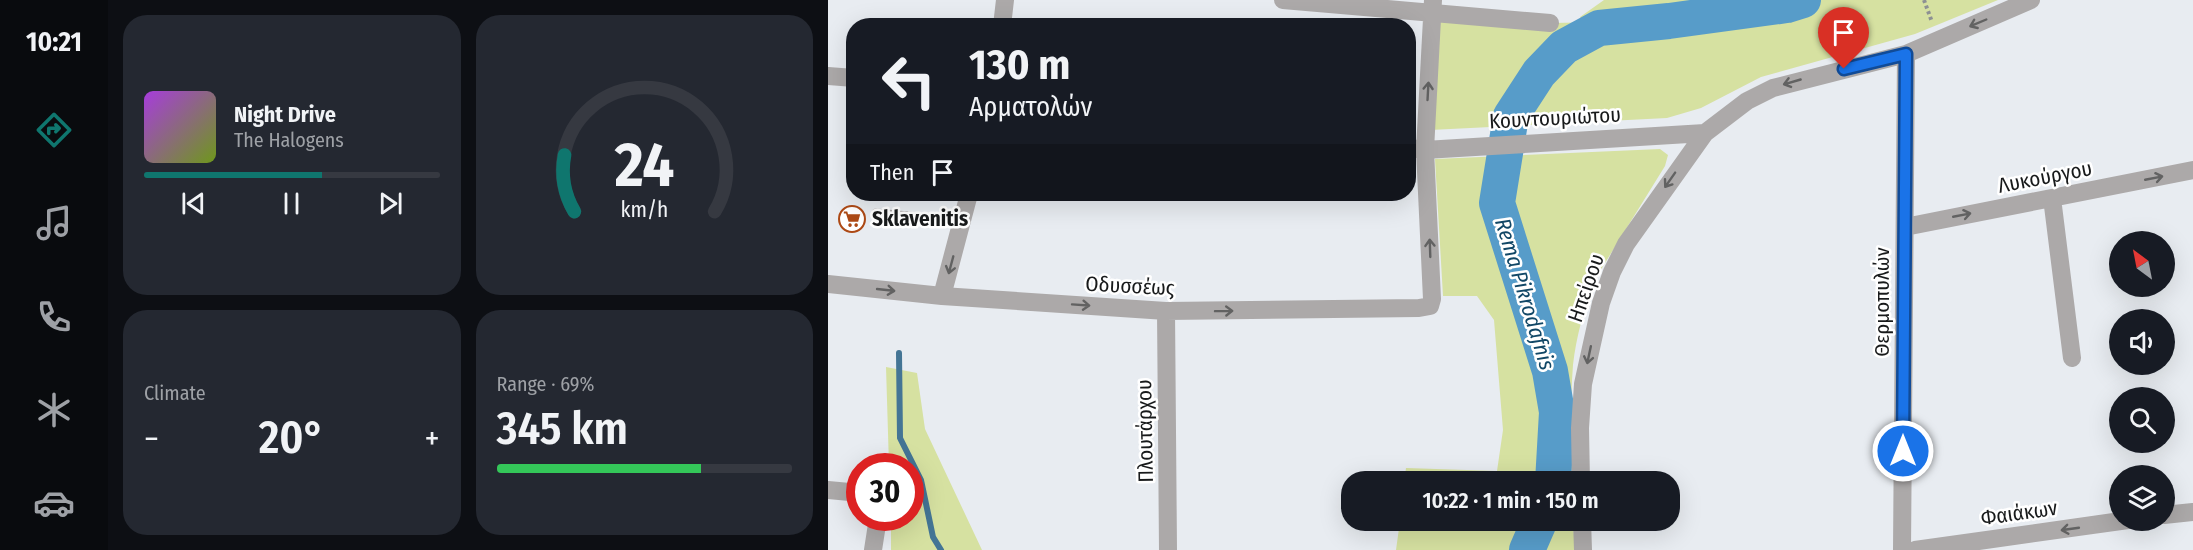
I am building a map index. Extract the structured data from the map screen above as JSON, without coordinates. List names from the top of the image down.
{
  "streets": {
    "street": [
      "Κουντουριώτου",
      "Λυκούργου",
      "Οδυσσέως",
      "Ηπείρου",
      "Θερμοπυλών",
      "Πλουτάρχου",
      "Φαιάκων"
    ]
  },
  "crossings": [
    ["Κουντουριώτου", "Οδυσσέως"],
    ["Κουντουριώτου", "Ηπείρου"],
    ["Λυκούργου", "Θερμοπυλών"],
    ["Οδυσσέως", "Πλουτάρχου"],
    ["Ηπείρου", "Θερμοπυλών"]
  ],
  "one_way": ["Λυκούργου", "Ηπείρου", "Φαιάκων"],
  "water": ["Rema Pikrodafnis"],
  "places": {
    "supermarket": ["Sklavenitis"]
  },
  "north": "top left",
  "page": {
    "tabs": "10:21",
    "turn": ["130 m", "Αρματολών"],
    "song": ["Night Drive", "The Halogens"],
    "then": "Then",
    "tile": [
      "Climate",
      ["Range · 69%", "345 km"]
    ],
    "heat": ["−", "20°", "+"],
    "limit": "30",
    "trip": "10:22 · 1 min · 150 m",
    "gauge": ["24", "km/h"]
  }
}
